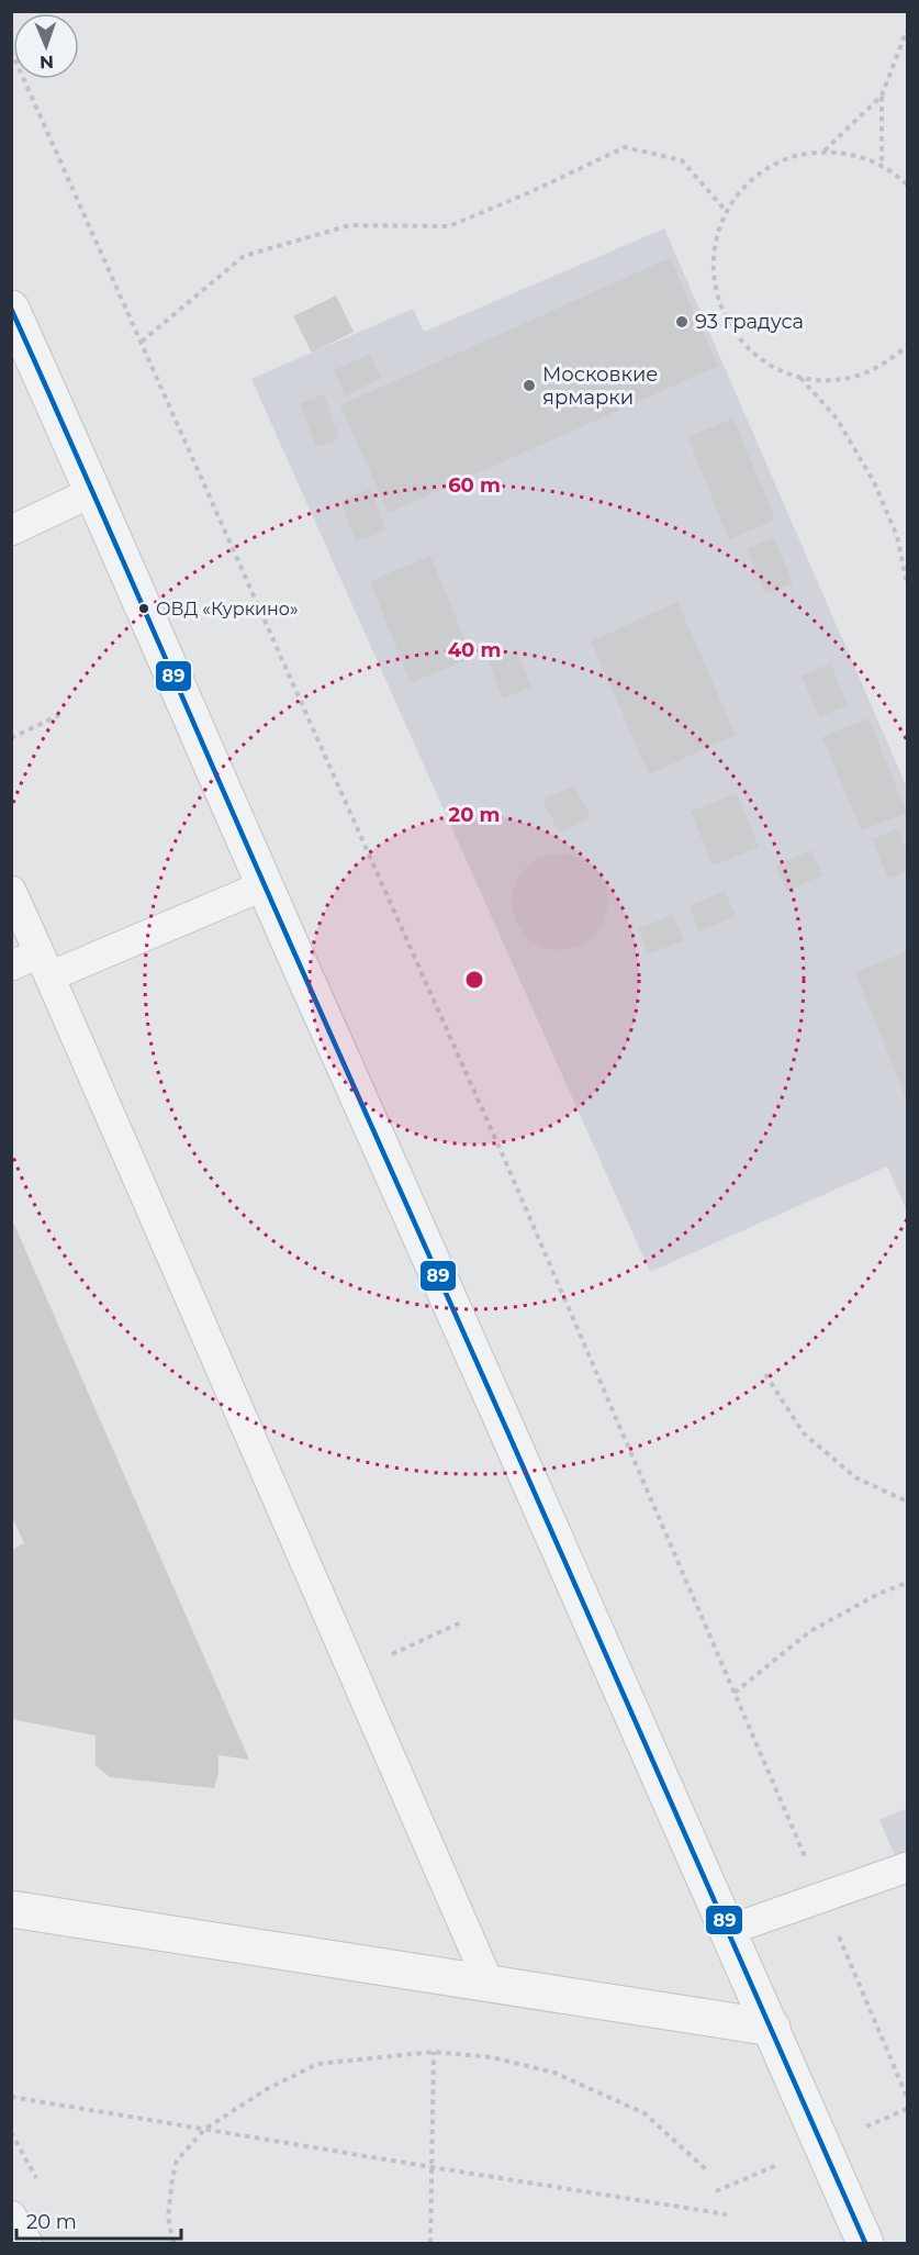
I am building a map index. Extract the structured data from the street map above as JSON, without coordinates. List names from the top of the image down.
{
  "places": ["93 градуса", "Московкие ярмарки", "ОВД «Куркино»"],
  "lines": ["transit line 89"],
  "scale_bar": "20 m",
  "north": "bottom",
  "rings": ["60 m", "40 m", "20 m"]
}
